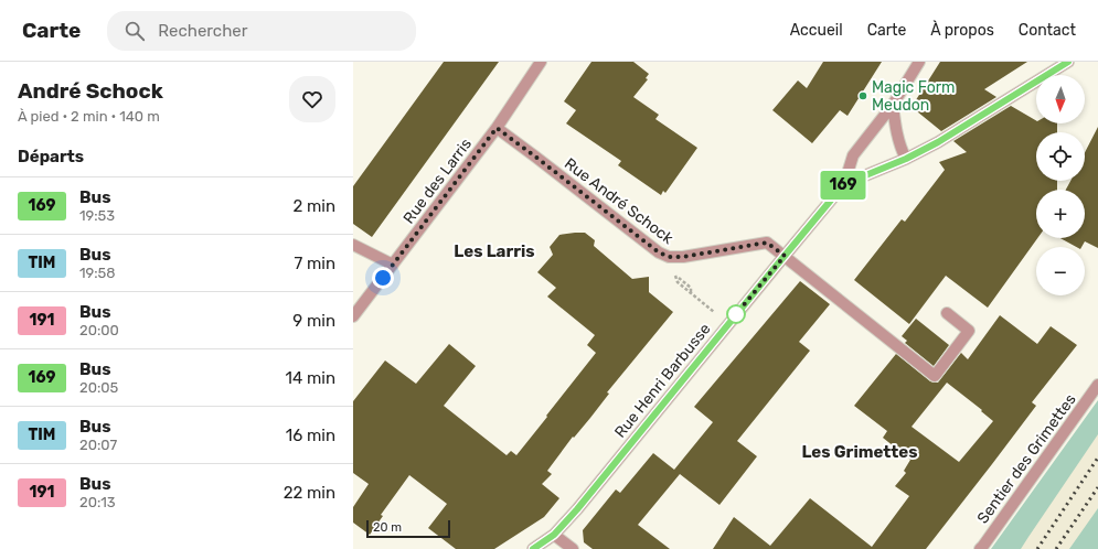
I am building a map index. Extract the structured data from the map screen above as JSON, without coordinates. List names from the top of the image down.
{
  "streets": {
    "street": [
      "Rue des Larris",
      "Rue André Schock",
      "Rue Henri Barbusse",
      "Sentier des Grimettes"
    ]
  },
  "crossings": [
    ["Rue des Larris", "Rue André Schock"],
    ["Rue André Schock", "Rue Henri Barbusse"]
  ],
  "districts": ["Les Larris", "Les Grimettes"],
  "places": ["Magic Form Meudon"],
  "lines": ["bus line 169"],
  "scale_bar": "20 m",
  "north": "bottom",
  "page": {
    "header": "Carte",
    "search": "Rechercher",
    "nav": [
      "Accueil",
      "Carte",
      "À propos",
      "Contact"
    ],
    "heading": [
      ["André Schock", "À pied · 2 min · 140 m"],
      "Départs"
    ],
    "on_map": "169",
    "map_buttons": ["+", "−"],
    "list": [
      {
        "mark": "169",
        "name": "Bus",
        "note": "19:53",
        "value": "2 min"
      },
      {
        "mark": "TIM",
        "name": "Bus",
        "note": "19:58",
        "value": "7 min"
      },
      {
        "mark": "191",
        "name": "Bus",
        "note": "20:00",
        "value": "9 min"
      },
      {
        "mark": "169",
        "name": "Bus",
        "note": "20:05",
        "value": "14 min"
      },
      {
        "mark": "TIM",
        "name": "Bus",
        "note": "20:07",
        "value": "16 min"
      },
      {
        "mark": "191",
        "name": "Bus",
        "note": "20:13",
        "value": "22 min"
      }
    ],
    "scale": "20 m"
  }
}
